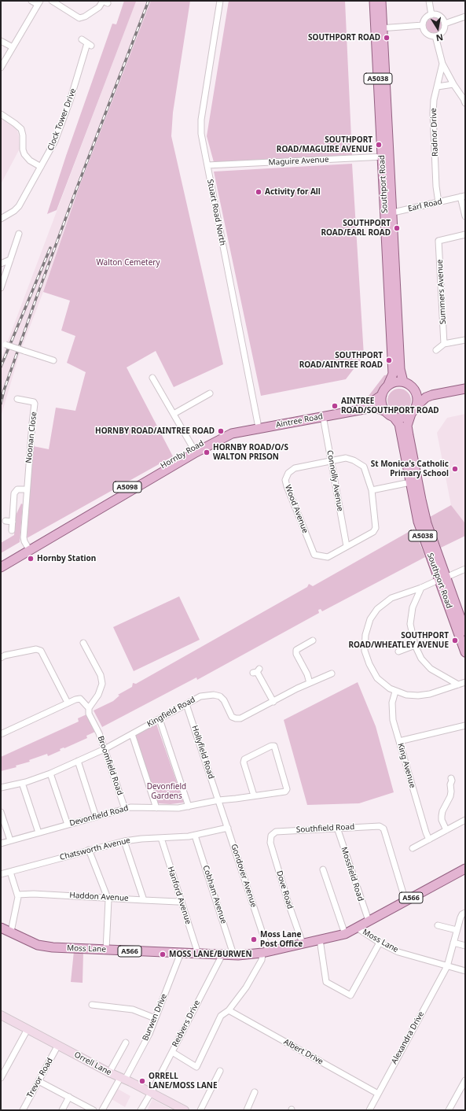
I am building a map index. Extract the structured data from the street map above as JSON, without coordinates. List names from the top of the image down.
{
  "streets": {
    "main road": [
      "A5038",
      "Southport Road",
      "Aintree Road",
      "Hornby Road",
      "A5098",
      "A566",
      "Moss Lane"
    ],
    "street": [
      "Clock Tower Drive",
      "Radnor Drive",
      "Maguire Avenue",
      "Earl Road",
      "Stuart Road North",
      "Summers Avenue",
      "Noonan Close",
      "Connolly Avenue",
      "Wood Avenue",
      "Kingfield Road",
      "Hollyfield Road",
      "Broomfield Road",
      "King Avenue",
      "Devonfield Road",
      "Southfield Road",
      "Chatsworth Avenue",
      "Mossfield Road",
      "Gondover Avenue",
      "Dove Road",
      "Cobham Avenue",
      "Hanford Avenue",
      "Haddon Avenue",
      "Burwen Drive",
      "Redvers Drive",
      "Alexandra Drive",
      "Albert Drive",
      "Orrell Lane",
      "Trevor Road"
    ]
  },
  "crossings": [
    ["A5038", "Southport Road"],
    ["A5038", "Aintree Road"],
    ["A5038", "Hornby Road"],
    ["Radnor Drive", "Earl Road"],
    ["Maguire Avenue", "Southport Road"],
    ["Maguire Avenue", "Stuart Road North"],
    ["Southport Road", "Earl Road"],
    ["Southport Road", "Aintree Road"],
    ["Southport Road", "Hornby Road"],
    ["Stuart Road North", "Hornby Road"],
    ["Aintree Road", "Hornby Road"],
    ["Aintree Road", "Connolly Avenue"],
    ["Noonan Close", "Hornby Road"],
    ["Connolly Avenue", "Wood Avenue"],
    ["Kingfield Road", "Hollyfield Road"],
    ["Kingfield Road", "Broomfield Road"],
    ["Hollyfield Road", "Devonfield Road"],
    ["Hollyfield Road", "Gondover Avenue"],
    ["Broomfield Road", "Devonfield Road"],
    ["Devonfield Road", "Gondover Avenue"],
    ["Southfield Road", "Mossfield Road"],
    ["Southfield Road", "Dove Road"],
    ["Southfield Road", "A566"],
    ["Chatsworth Avenue", "Gondover Avenue"],
    ["Chatsworth Avenue", "Cobham Avenue"],
    ["Chatsworth Avenue", "Hanford Avenue"],
    ["Mossfield Road", "A566"],
    ["Gondover Avenue", "Moss Lane"],
    ["Dove Road", "Moss Lane"],
    ["Cobham Avenue", "Moss Lane"],
    ["Hanford Avenue", "Haddon Avenue"],
    ["Hanford Avenue", "Moss Lane"],
    ["A566", "Moss Lane"],
    ["Moss Lane", "Burwen Drive"],
    ["Moss Lane", "Redvers Drive"],
    ["Moss Lane", "Alexandra Drive"],
    ["Burwen Drive", "Orrell Lane"],
    ["Redvers Drive", "Orrell Lane"],
    ["Alexandra Drive", "Albert Drive"],
    ["Orrell Lane", "Trevor Road"]
  ],
  "parks": ["Walton Cemetery", "Devonfield Gardens"],
  "places": [
    "SOUTHPORT ROAD",
    "SOUTHPORT ROAD/MAGUIRE AVENUE",
    "Activity for All",
    "SOUTHPORT ROAD/EARL ROAD",
    "SOUTHPORT ROAD/AINTREE ROAD",
    "AINTREE ROAD/SOUTHPORT ROAD",
    "HORNBY ROAD/AINTREE ROAD",
    "HORNBY ROAD/O/S WALTON PRISON",
    "St Monica's Catholic Primary School",
    "Hornby Station",
    "SOUTHPORT ROAD/WHEATLEY AVENUE",
    "Moss Lane Post Office",
    "MOSS LANE/BURWEN",
    "ORRELL LANE/MOSS LANE"
  ],
  "north": "bottom"
}
